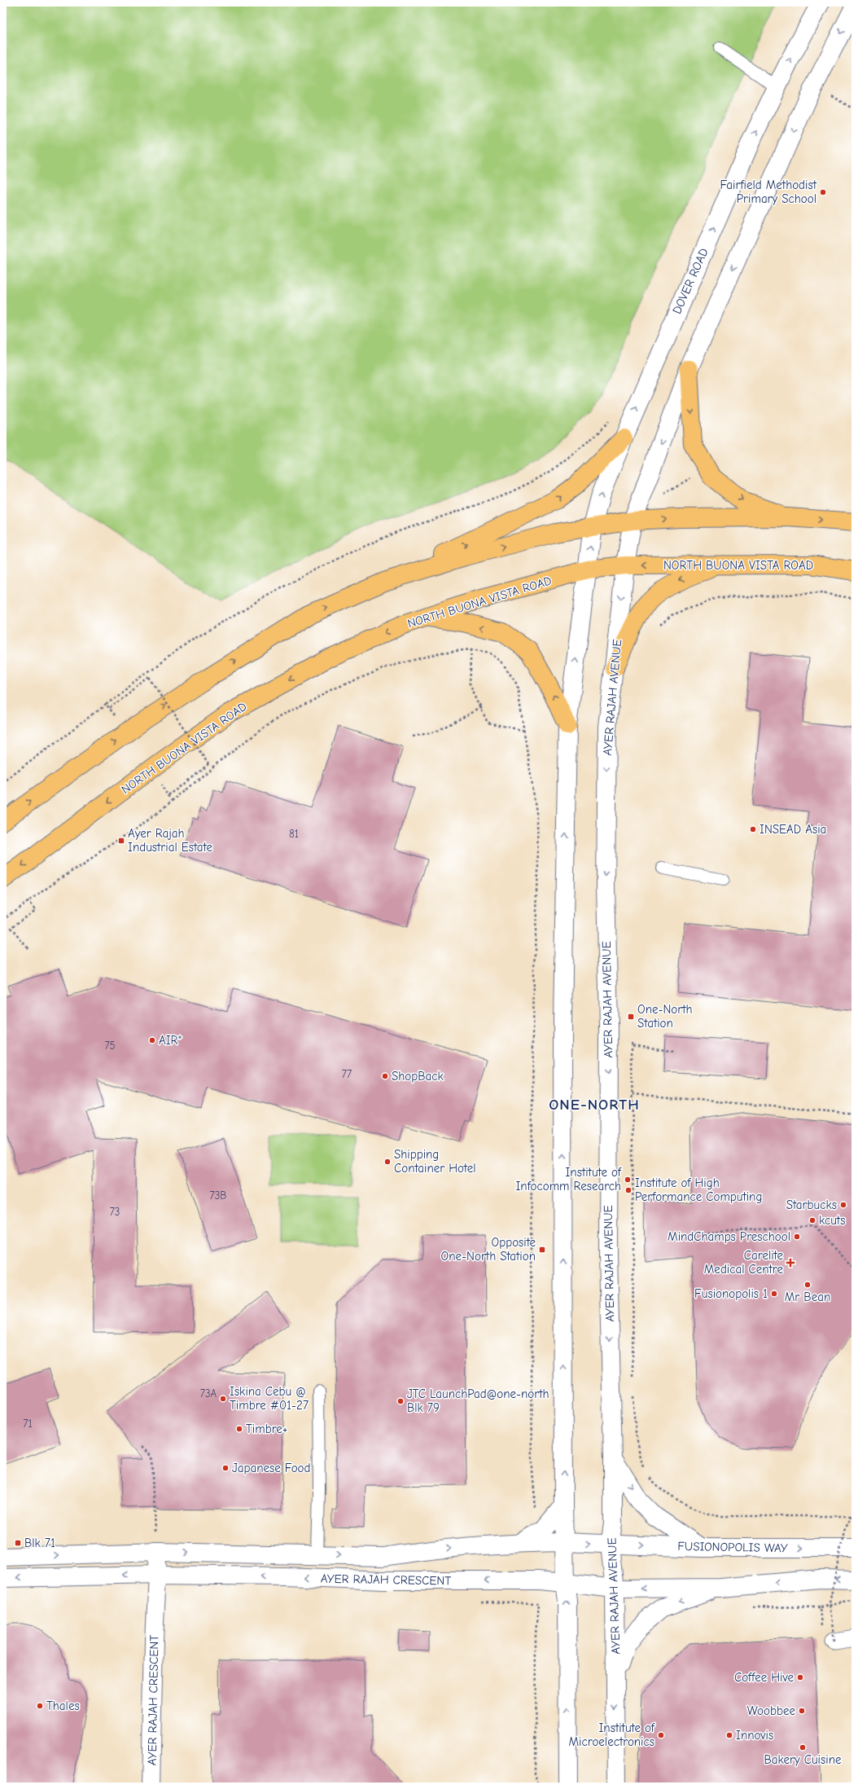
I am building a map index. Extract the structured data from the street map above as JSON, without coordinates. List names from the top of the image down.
{
  "streets": {
    "main road": ["NORTH BUONA VISTA ROAD"],
    "street": [
      "DOVER ROAD",
      "AYER RAJAH AVENUE",
      "FUSIONOPOLIS WAY",
      "AYER RAJAH CRESCENT"
    ]
  },
  "crossings": [
    ["DOVER ROAD", "NORTH BUONA VISTA ROAD"],
    ["NORTH BUONA VISTA ROAD", "AYER RAJAH AVENUE"],
    ["AYER RAJAH AVENUE", "FUSIONOPOLIS WAY"],
    ["AYER RAJAH AVENUE", "AYER RAJAH CRESCENT"],
    ["FUSIONOPOLIS WAY", "AYER RAJAH CRESCENT"]
  ],
  "districts": ["ONE-NORTH"],
  "places": {
    "other": [
      "Fairfield Methodist Primary School",
      "INSEAD Asia",
      "AIR⁺",
      "ShopBack",
      "Shipping Container Hotel",
      "Institute of Infocomm Research",
      "Institute of High Performance Computing",
      "Starbucks",
      "kcuts",
      "MindChamps Preschool",
      "Mr Bean",
      "Fusionopolis 1",
      "Iskina Cebu @ Timbre #01-27",
      "JTC LaunchPad@one-north Blk 79",
      "Timbre+",
      "Japanese Food",
      "Coffee Hive",
      "Thales",
      "Woobbee",
      "Institute of Microelectronics",
      "Innovis",
      "Bakery Cuisine"
    ],
    "transit": [
      "Ayer Rajah Industrial Estate",
      "One-North Station",
      "Opposite One-North Station",
      "Blk 71"
    ],
    "health": ["Carelite Medical Centre"]
  },
  "house_numbers": [
    "81",
    "75",
    "77",
    "73B",
    "73",
    "73A",
    "71"
  ]
}
